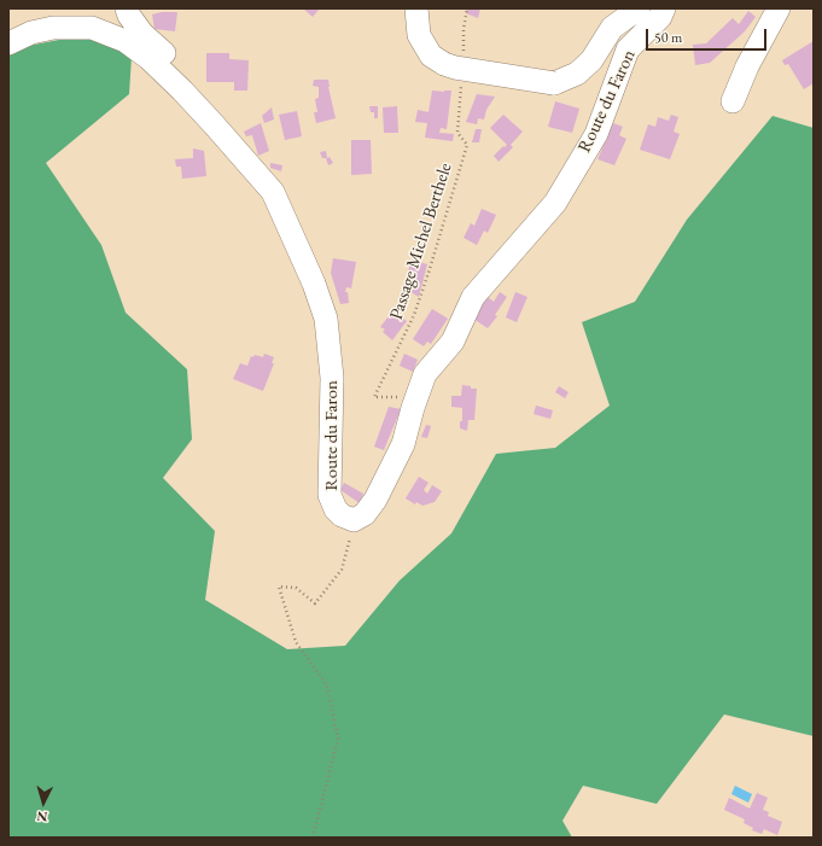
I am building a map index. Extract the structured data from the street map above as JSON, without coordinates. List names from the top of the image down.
{
  "streets": {
    "street": ["Route du Faron"],
    "path": ["Passage Michel Berthele"]
  },
  "crossings": [
    ["Route du Faron", "Passage Michel Berthele"]
  ],
  "scale_bar": "50 m",
  "north": "bottom"
}
